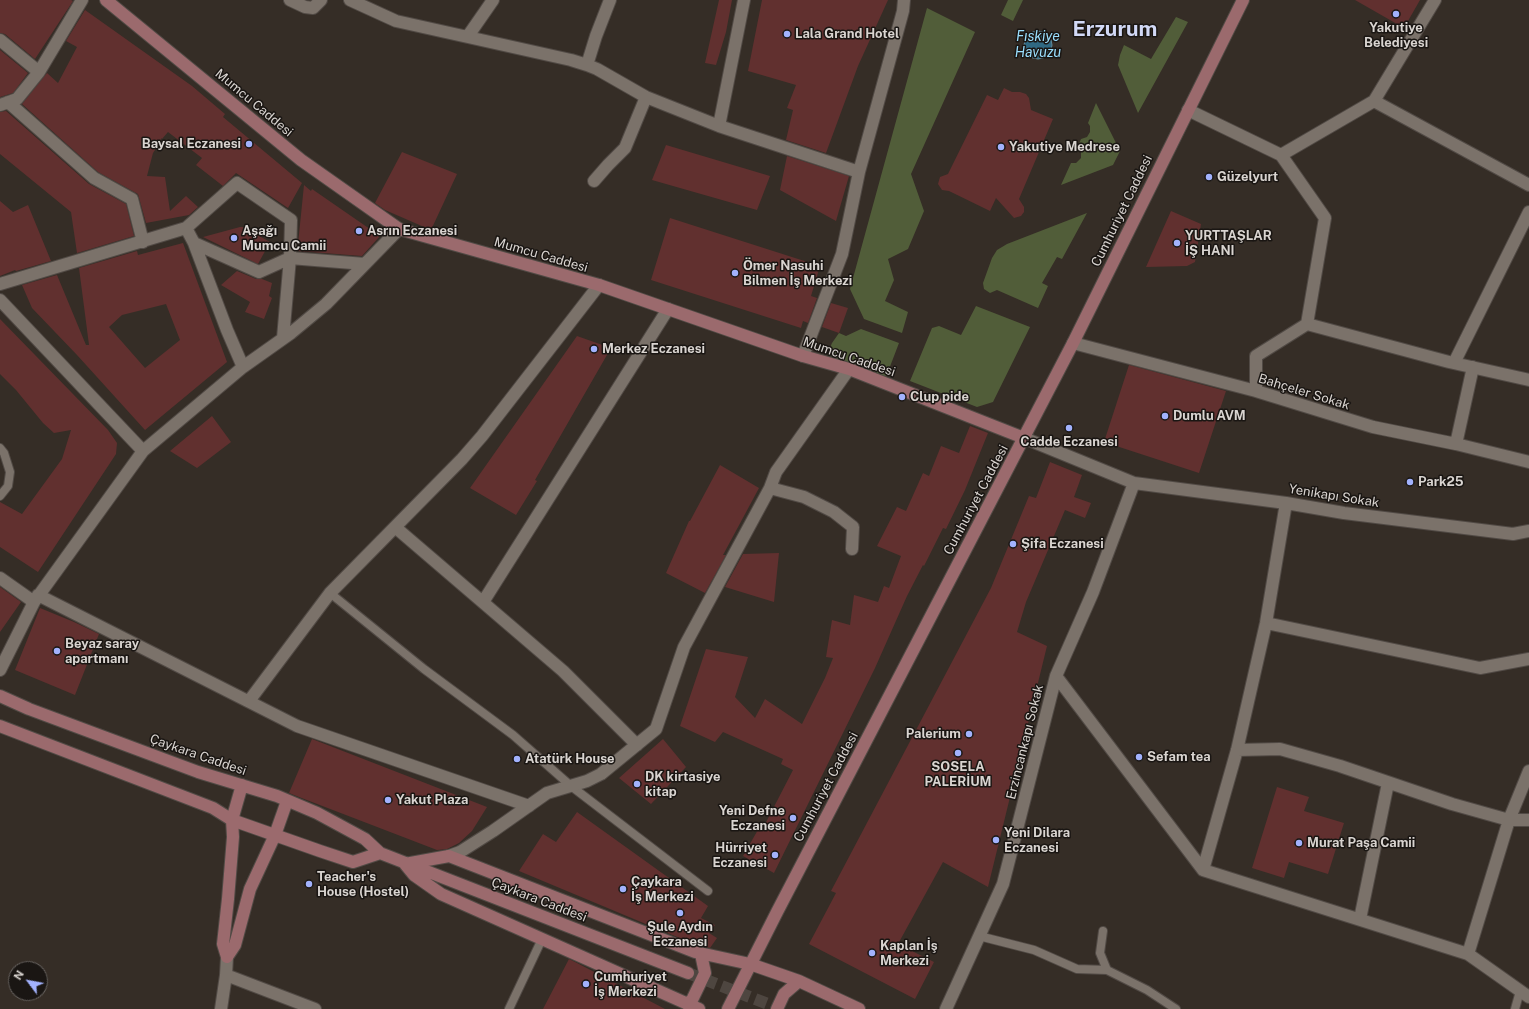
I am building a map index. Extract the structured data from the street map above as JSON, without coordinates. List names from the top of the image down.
{
  "streets": {
    "main road": ["Mumcu Caddesi", "Cumhuriyet Caddesi", "Çaykara Caddesi"],
    "street": ["Bahçeler Sokak", "Yenikapı Sokak", "Erzincankapı Sokak"]
  },
  "crossings": [
    ["Mumcu Caddesi", "Cumhuriyet Caddesi"],
    ["Mumcu Caddesi", "Yenikapı Sokak"],
    ["Cumhuriyet Caddesi", "Bahçeler Sokak"],
    ["Cumhuriyet Caddesi", "Yenikapı Sokak"],
    ["Yenikapı Sokak", "Erzincankapı Sokak"]
  ],
  "districts": ["Erzurum"],
  "water": ["Fıskiye Havuzu"],
  "places": [
    "Yakutiye Belediyesi",
    "Lala Grand Hotel",
    "Baysal Eczanesi",
    "Yakutiye Medrese",
    "Güzelyurt",
    "Asrın Eczanesi",
    "Aşağı Mumcu Camii",
    "YURTTAŞLAR İŞ HANI",
    "Ömer Nasuhi Bilmen İş Merkezi",
    "Merkez Eczanesi",
    "Clup pide",
    "Dumlu AVM",
    "Cadde Eczanesi",
    "Park25",
    "Şifa Eczanesi",
    "Beyaz saray apartmanı",
    "Palerium",
    "SOSELA PALERİUM",
    "Sefam tea",
    "Atatürk House",
    "DK kirtasiye kitap",
    "Yakut Plaza",
    "Yeni Defne Eczanesi",
    "Yeni Dilara Eczanesi",
    "Murat Paşa Camii",
    "Hürriyet Eczanesi",
    "Teacher's House (Hostel)",
    "Çaykara İş Merkezi",
    "Şule Aydın Eczanesi",
    "Kaplan İş Merkezi",
    "Cumhuriyet İş Merkezi"
  ],
  "north": "top left"
}
